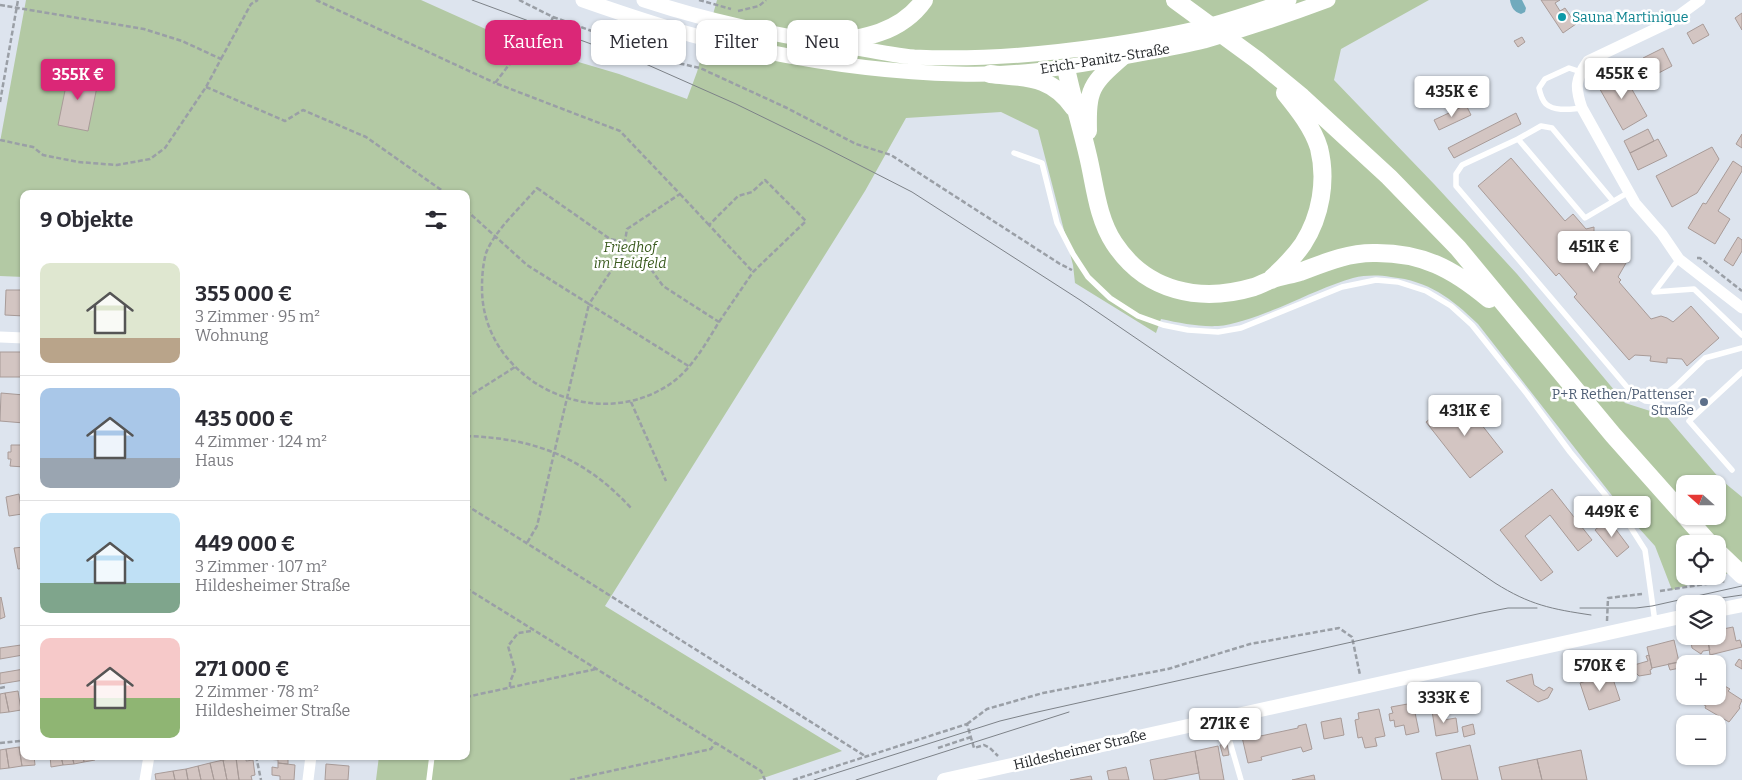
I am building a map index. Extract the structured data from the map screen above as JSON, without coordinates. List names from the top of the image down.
{
  "streets": {
    "main road": ["Erich-Panitz-Straße"],
    "street": ["Hildesheimer Straße"]
  },
  "parks": ["Friedhof im Heidfeld"],
  "places": ["Sauna Martinique", "P+R Rethen/Pattenser Straße"],
  "north": "left",
  "page": {
    "chip": [
      "Kaufen",
      "Mieten",
      "Filter",
      "Neu"
    ],
    "price": [
      "455K €",
      "355K €",
      "435K €",
      "451K €",
      "431K €",
      "449K €",
      "570K €",
      "333K €",
      "271K €"
    ],
    "heading": "9 Objekte",
    "list": [
      {
        "name": "355 000 €",
        "note": "3 Zimmer · 95 m² · Wohnung"
      },
      {
        "name": "435 000 €",
        "note": "4 Zimmer · 124 m² · Haus"
      },
      {
        "name": "449 000 €",
        "note": "3 Zimmer · 107 m² · Hildesheimer Straße"
      },
      {
        "name": "271 000 €",
        "note": "2 Zimmer · 78 m² · Hildesheimer Straße"
      }
    ],
    "map_buttons": ["+", "−"]
  }
}
